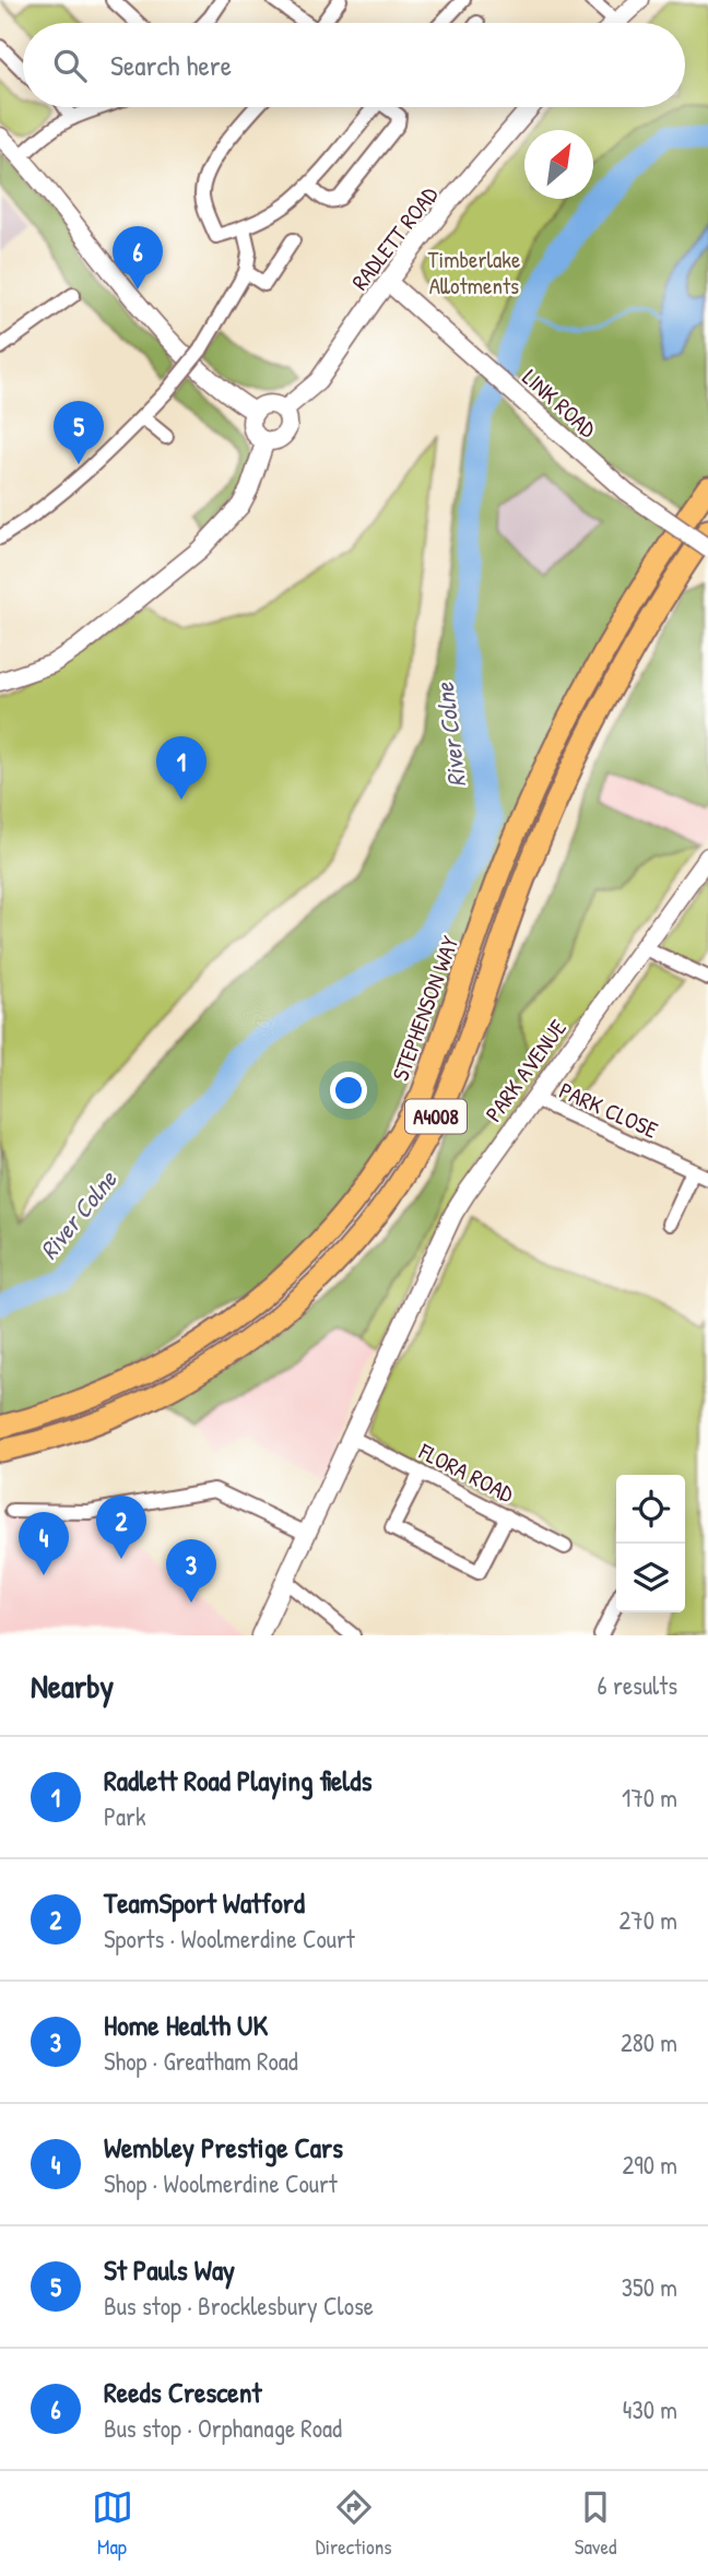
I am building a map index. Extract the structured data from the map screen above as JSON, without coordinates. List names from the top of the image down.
{
  "streets": {
    "main road": ["STEPHENSON WAY", "A4008"],
    "street": [
      "RADLETT ROAD",
      "LINK ROAD",
      "PARK AVENUE",
      "PARK CLOSE",
      "FLORA ROAD"
    ]
  },
  "crossings": [
    ["RADLETT ROAD", "LINK ROAD"],
    ["PARK AVENUE", "PARK CLOSE"],
    ["PARK AVENUE", "FLORA ROAD"]
  ],
  "water": ["River Colne"],
  "parks": ["Timberlake Allotments"],
  "north": "top right",
  "page": {
    "search": "Search here",
    "pins": [
      "6",
      "5",
      "1",
      "2",
      "4",
      "3"
    ],
    "heading": ["Nearby", "6 results"],
    "list": [
      {
        "mark": "1",
        "name": "Radlett Road Playing fields",
        "note": "Park",
        "value": "170 m"
      },
      {
        "mark": "2",
        "name": "TeamSport Watford",
        "note": "Sports · Woolmerdine Court",
        "value": "270 m"
      },
      {
        "mark": "3",
        "name": "Home Health UK",
        "note": "Shop · Greatham Road",
        "value": "280 m"
      },
      {
        "mark": "4",
        "name": "Wembley Prestige Cars",
        "note": "Shop · Woolmerdine Court",
        "value": "290 m"
      },
      {
        "mark": "5",
        "name": "St Pauls Way",
        "note": "Bus stop · Brocklesbury Close",
        "value": "350 m"
      },
      {
        "mark": "6",
        "name": "Reeds Crescent",
        "note": "Bus stop · Orphanage Road",
        "value": "430 m"
      }
    ],
    "nav": ["Map", "Directions", "Saved"]
  }
}
